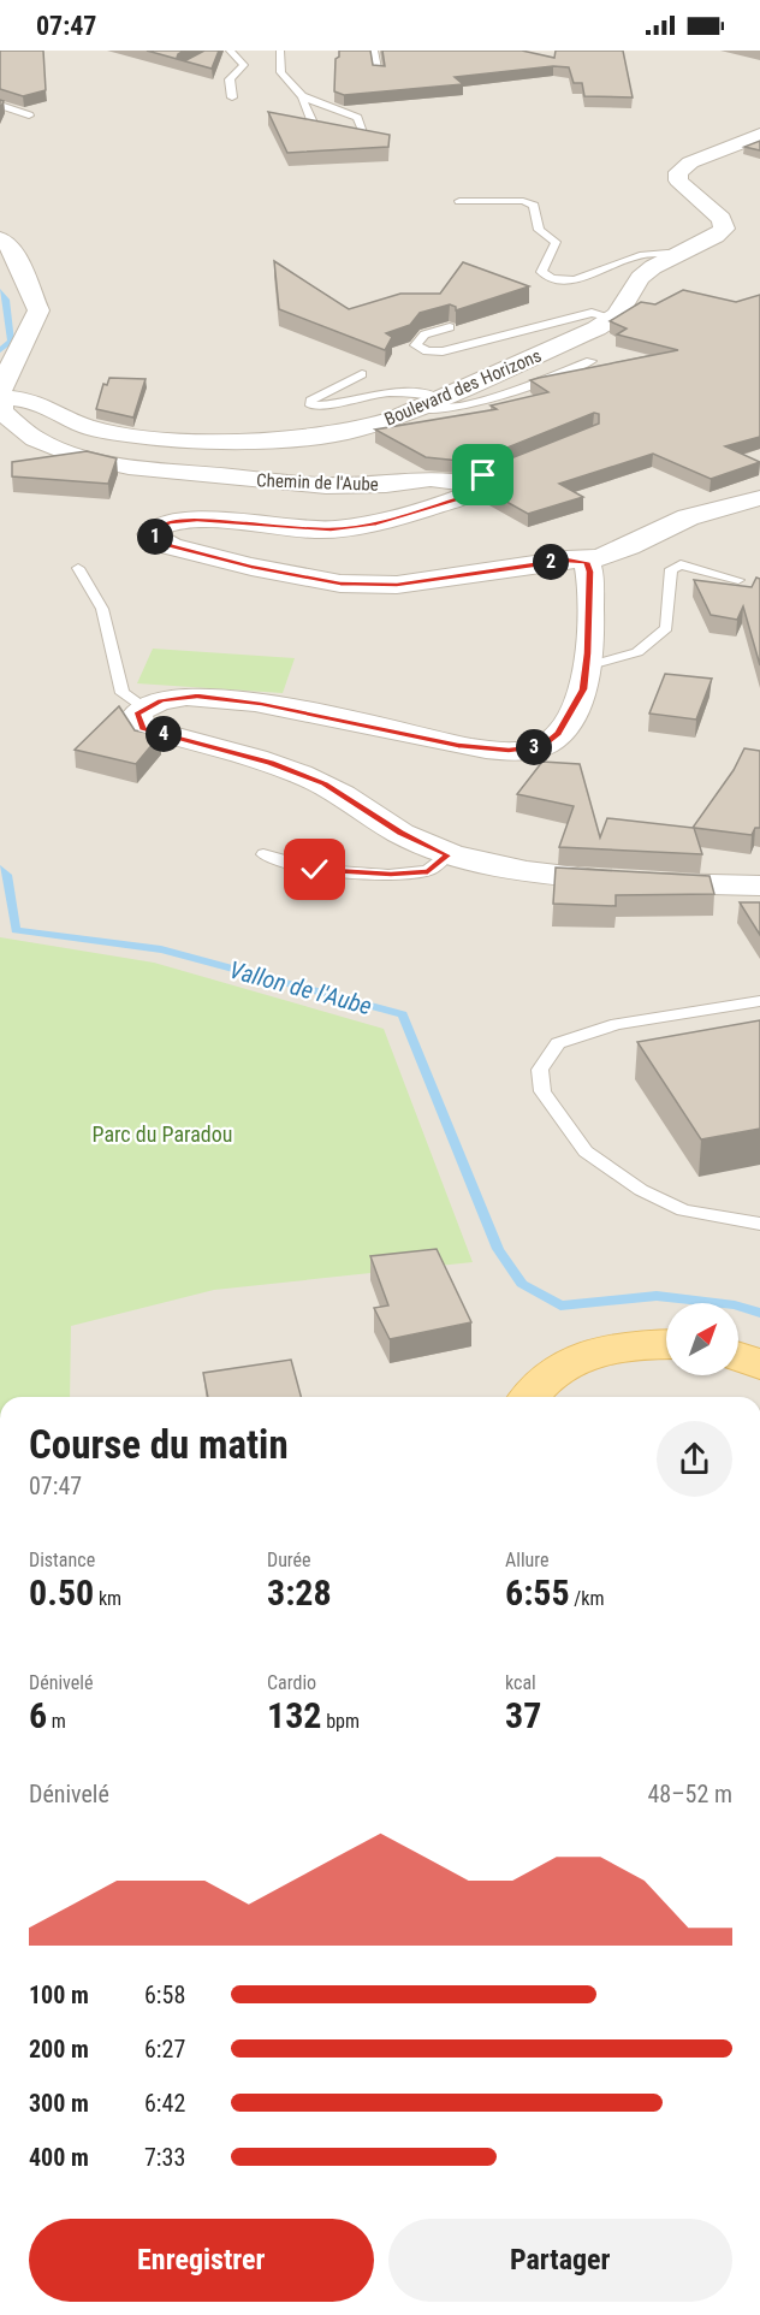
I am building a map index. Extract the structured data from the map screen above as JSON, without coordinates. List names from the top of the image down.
{
  "streets": {
    "street": ["Boulevard des Horizons", "Chemin de l'Aube"]
  },
  "crossings": [
    ["Boulevard des Horizons", "Chemin de l'Aube"]
  ],
  "water": ["Vallon de l'Aube"],
  "parks": ["Parc du Paradou"],
  "north": "top right",
  "page": {
    "status": "07:47",
    "pins": [
      "1",
      "2",
      "4",
      "3"
    ],
    "heading": ["Course du matin", "07:47"],
    "stats": [
      ["Distance", "0.50 km"],
      ["Durée", "3:28"],
      ["Allure", "6:55 /km"],
      ["Dénivelé", "6 m"],
      ["Cardio", "132 bpm"],
      ["kcal", "37"]
    ],
    "chart": ["Dénivelé", "48–52 m"],
    "list": [
      {
        "name": "100 m",
        "note": "6:58"
      },
      {
        "name": "200 m",
        "note": "6:27"
      },
      {
        "name": "300 m",
        "note": "6:42"
      },
      {
        "name": "400 m",
        "note": "7:33"
      }
    ],
    "buttons": ["Enregistrer", "Partager"]
  }
}
